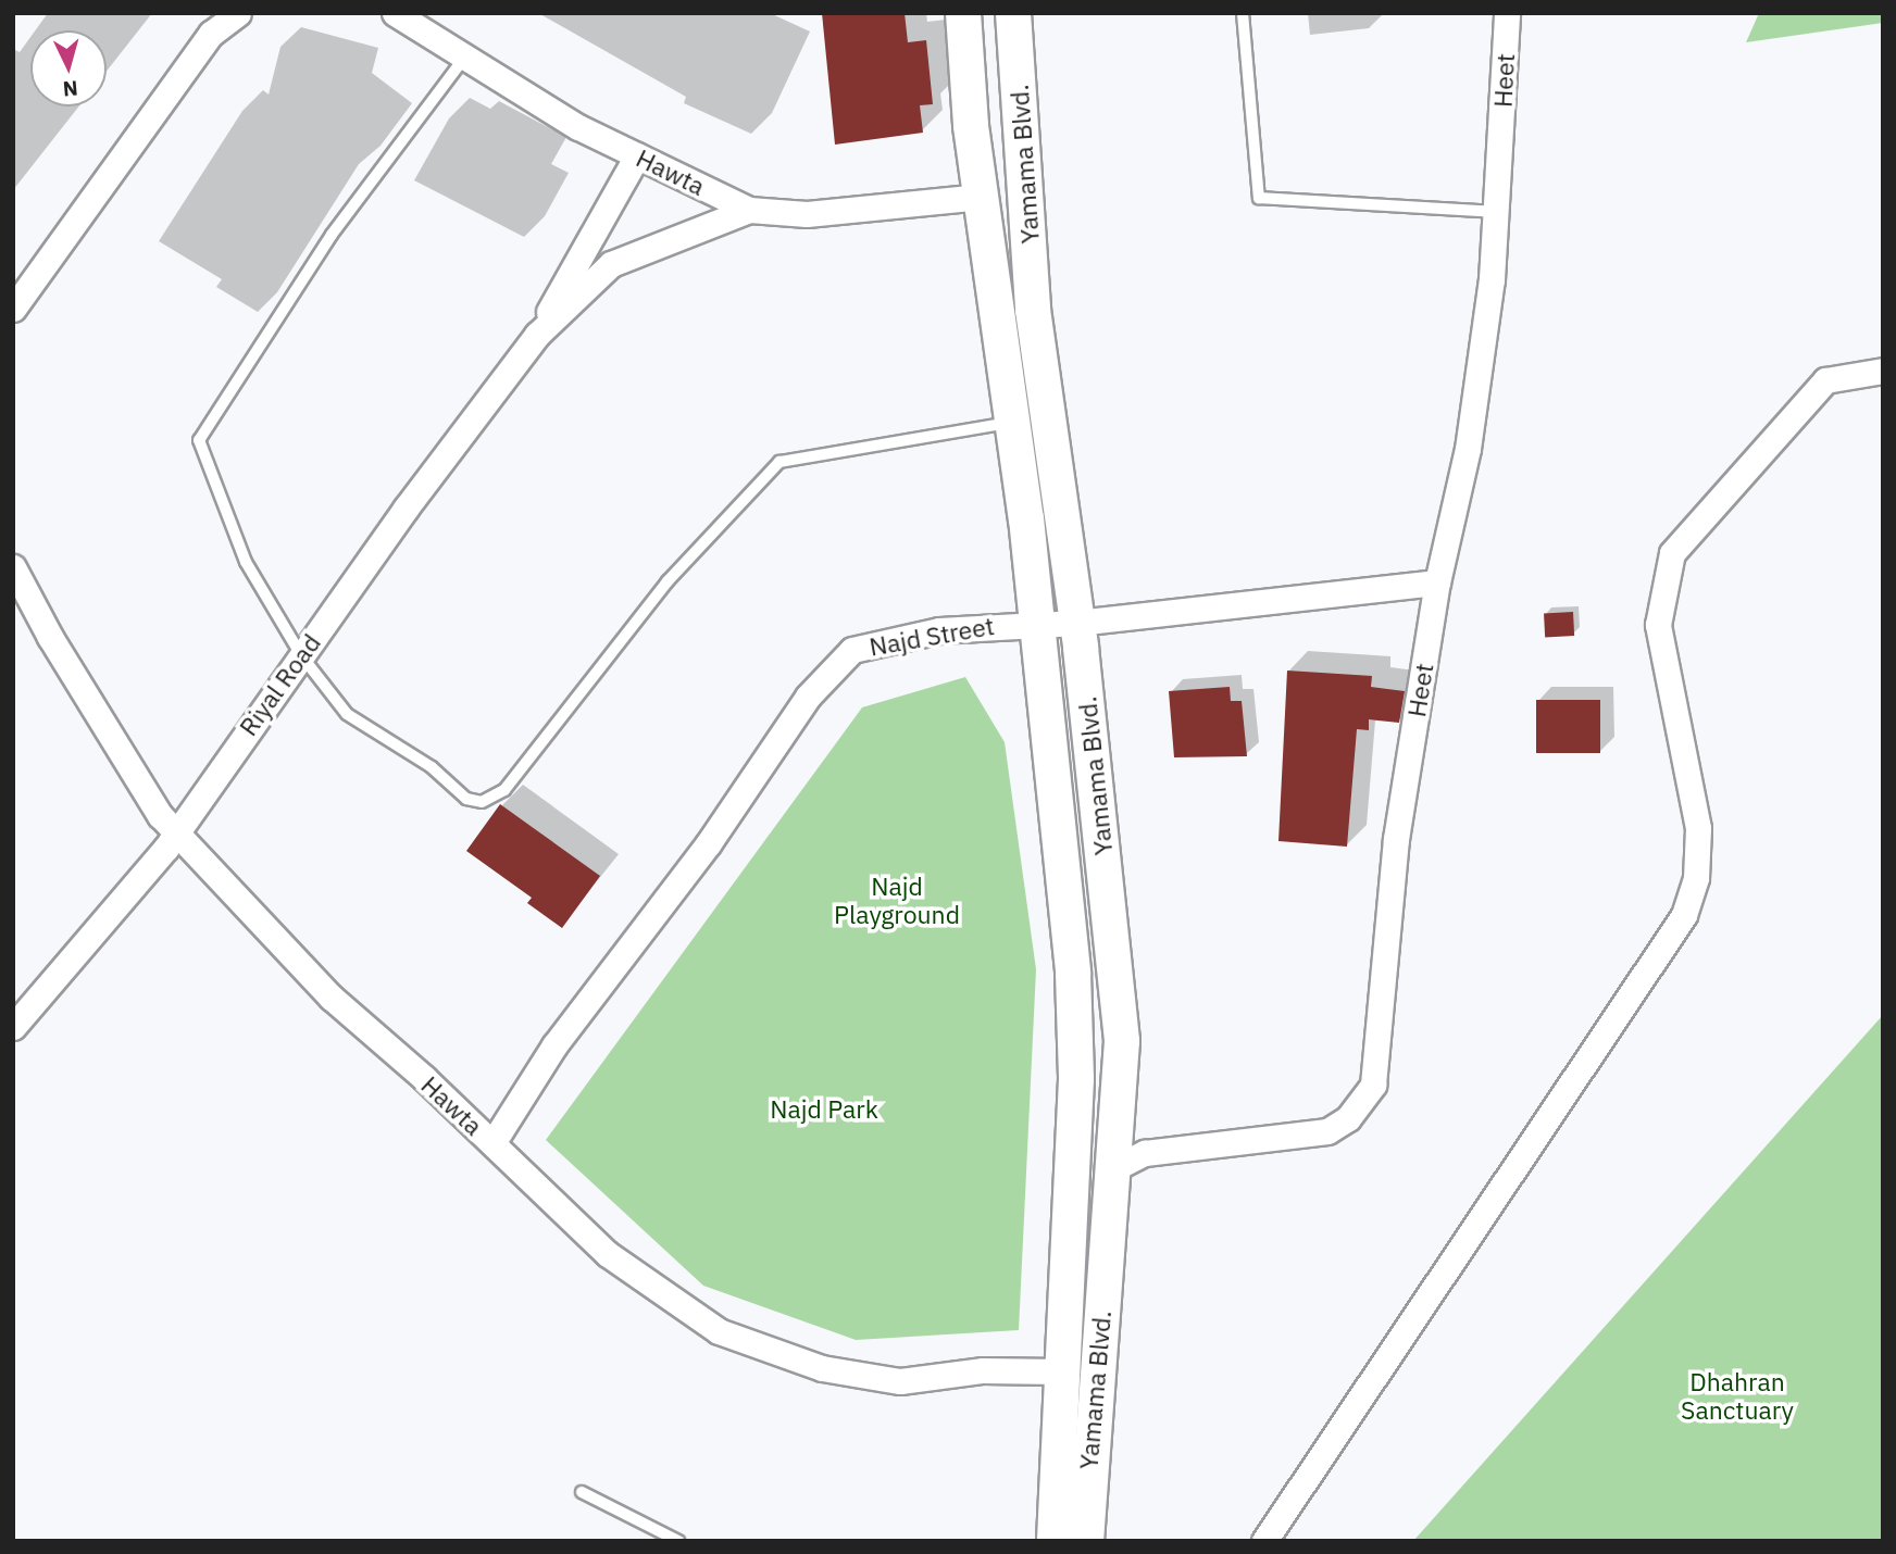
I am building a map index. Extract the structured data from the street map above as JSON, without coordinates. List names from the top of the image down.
{
  "streets": {
    "main road": ["Yamama Blvd."],
    "street": [
      "Heet",
      "Hawta",
      "Najd Street",
      "Riyal Road"
    ]
  },
  "crossings": [
    ["Heet", "Yamama Blvd."],
    ["Heet", "Najd Street"],
    ["Yamama Blvd.", "Hawta"],
    ["Yamama Blvd.", "Najd Street"],
    ["Hawta", "Najd Street"],
    ["Hawta", "Riyal Road"]
  ],
  "parks": ["Najd Playground", "Najd Park", "Dhahran Sanctuary"],
  "north": "bottom"
}
